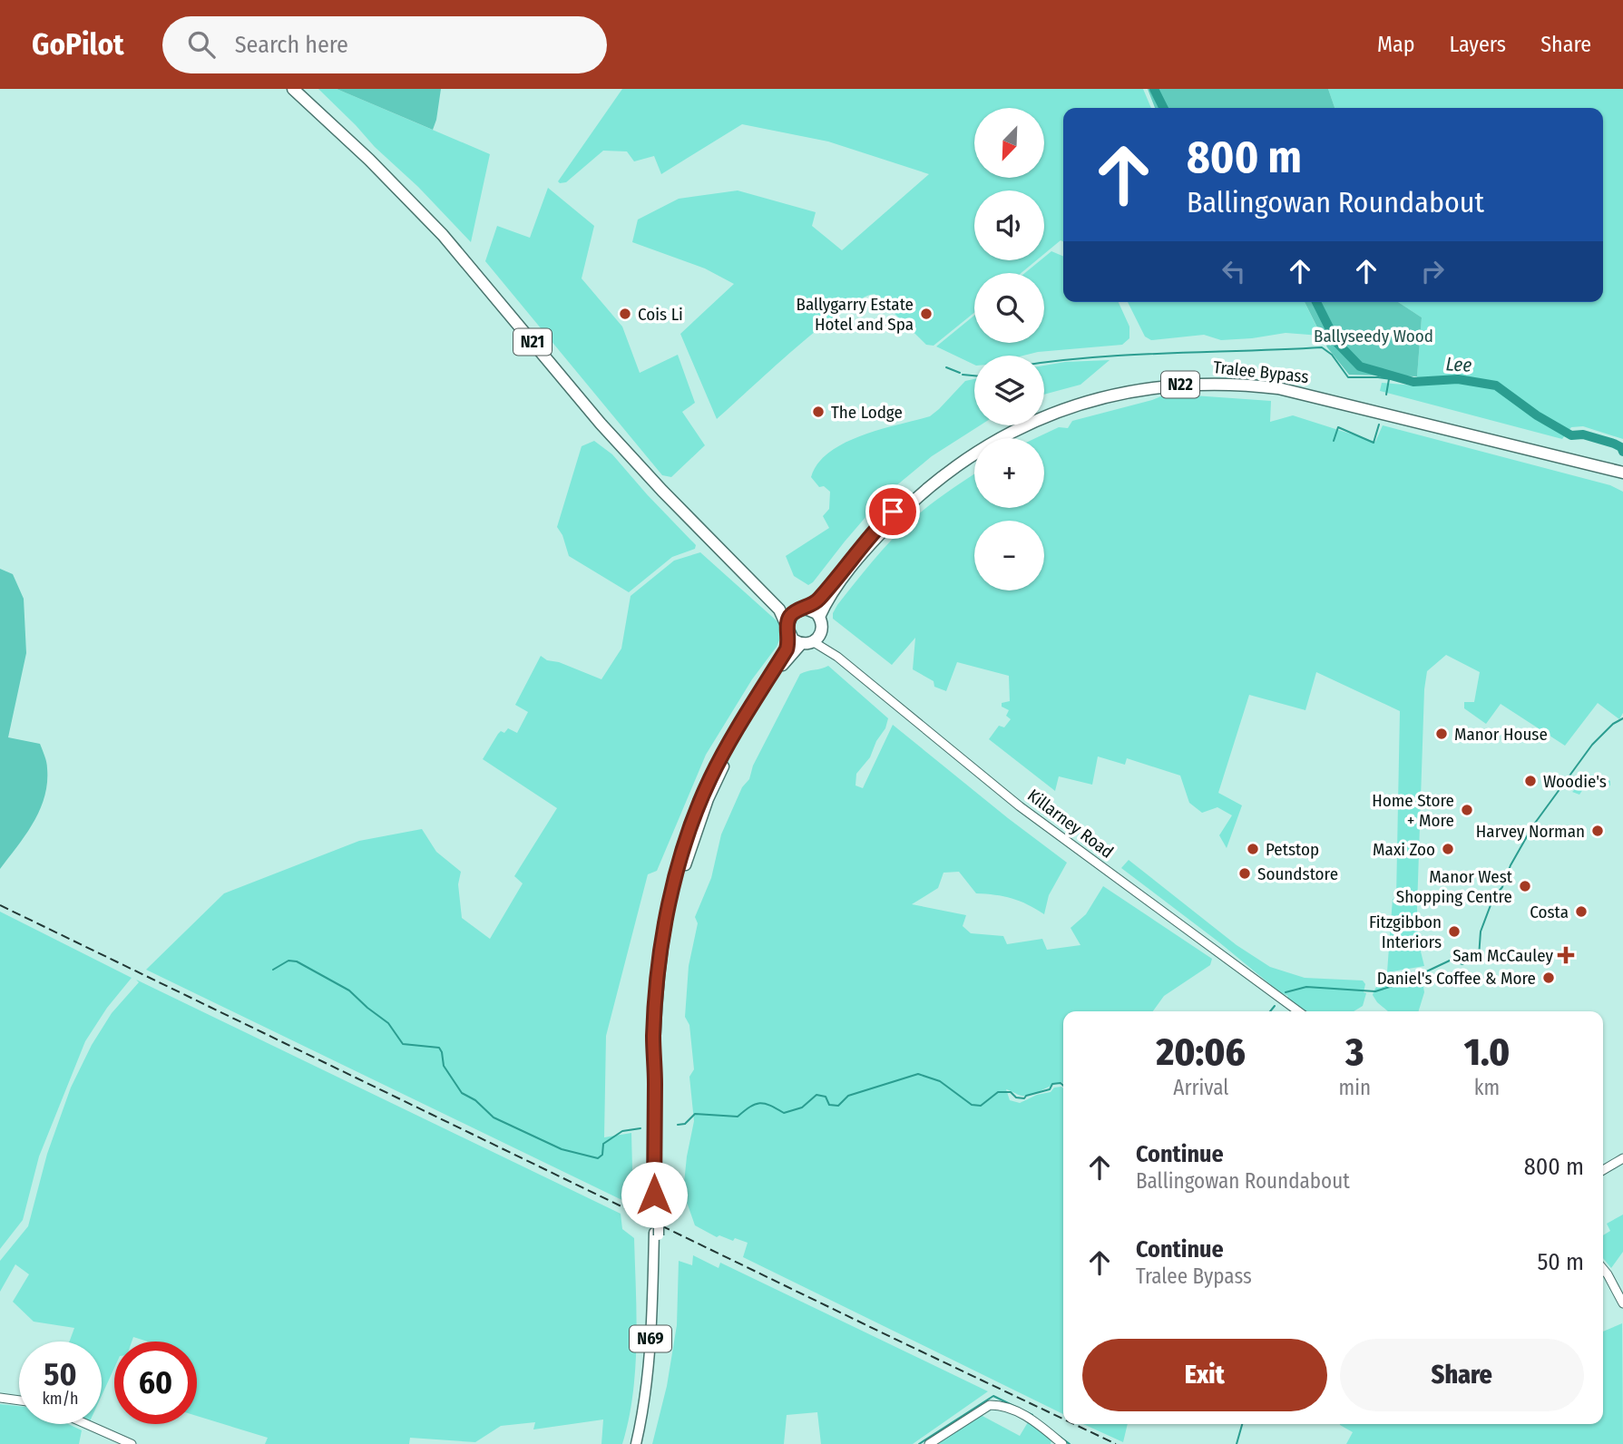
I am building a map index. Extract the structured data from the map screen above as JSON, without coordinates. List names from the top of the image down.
{
  "streets": {
    "highway": ["N21", "Tralee Bypass", "N22"],
    "main road": ["Killarney Road", "N69"]
  },
  "crossings": [
    ["N21", "Tralee Bypass"],
    ["N21", "N22"],
    ["N21", "Killarney Road"],
    ["N21", "N69"],
    ["Tralee Bypass", "N22"],
    ["Tralee Bypass", "Killarney Road"],
    ["Tralee Bypass", "N69"],
    ["N22", "Killarney Road"],
    ["N22", "N69"],
    ["Killarney Road", "N69"]
  ],
  "water": ["Lee"],
  "parks": ["Ballyseedy Wood"],
  "places": {
    "other": [
      "Cois Li",
      "Ballygarry Estate Hotel and Spa",
      "The Lodge",
      "Manor House",
      "Woodie's",
      "Home Store + More",
      "Harvey Norman",
      "Petstop",
      "Maxi Zoo",
      "Soundstore",
      "Manor West Shopping Centre",
      "Costa",
      "Fitzgibbon Interiors",
      "Daniel's Coffee & More"
    ],
    "health": ["Sam McCauley"]
  },
  "north": "bottom left",
  "page": {
    "header": "GoPilot",
    "search": "Search here",
    "nav": ["Map", "Layers", "Share"],
    "map_buttons": ["+", "−"],
    "turn": ["800 m", "Ballingowan Roundabout"],
    "eta": [
      "20:06",
      "Arrival",
      "3",
      "min",
      "1.0",
      "km"
    ],
    "list": [
      {
        "name": "Continue",
        "note": "Ballingowan Roundabout",
        "value": "800 m"
      },
      {
        "name": "Continue",
        "note": "Tralee Bypass",
        "value": "50 m"
      }
    ],
    "buttons": ["Exit", "Share"],
    "speed": "50 km/h",
    "limit": "60"
  }
}
